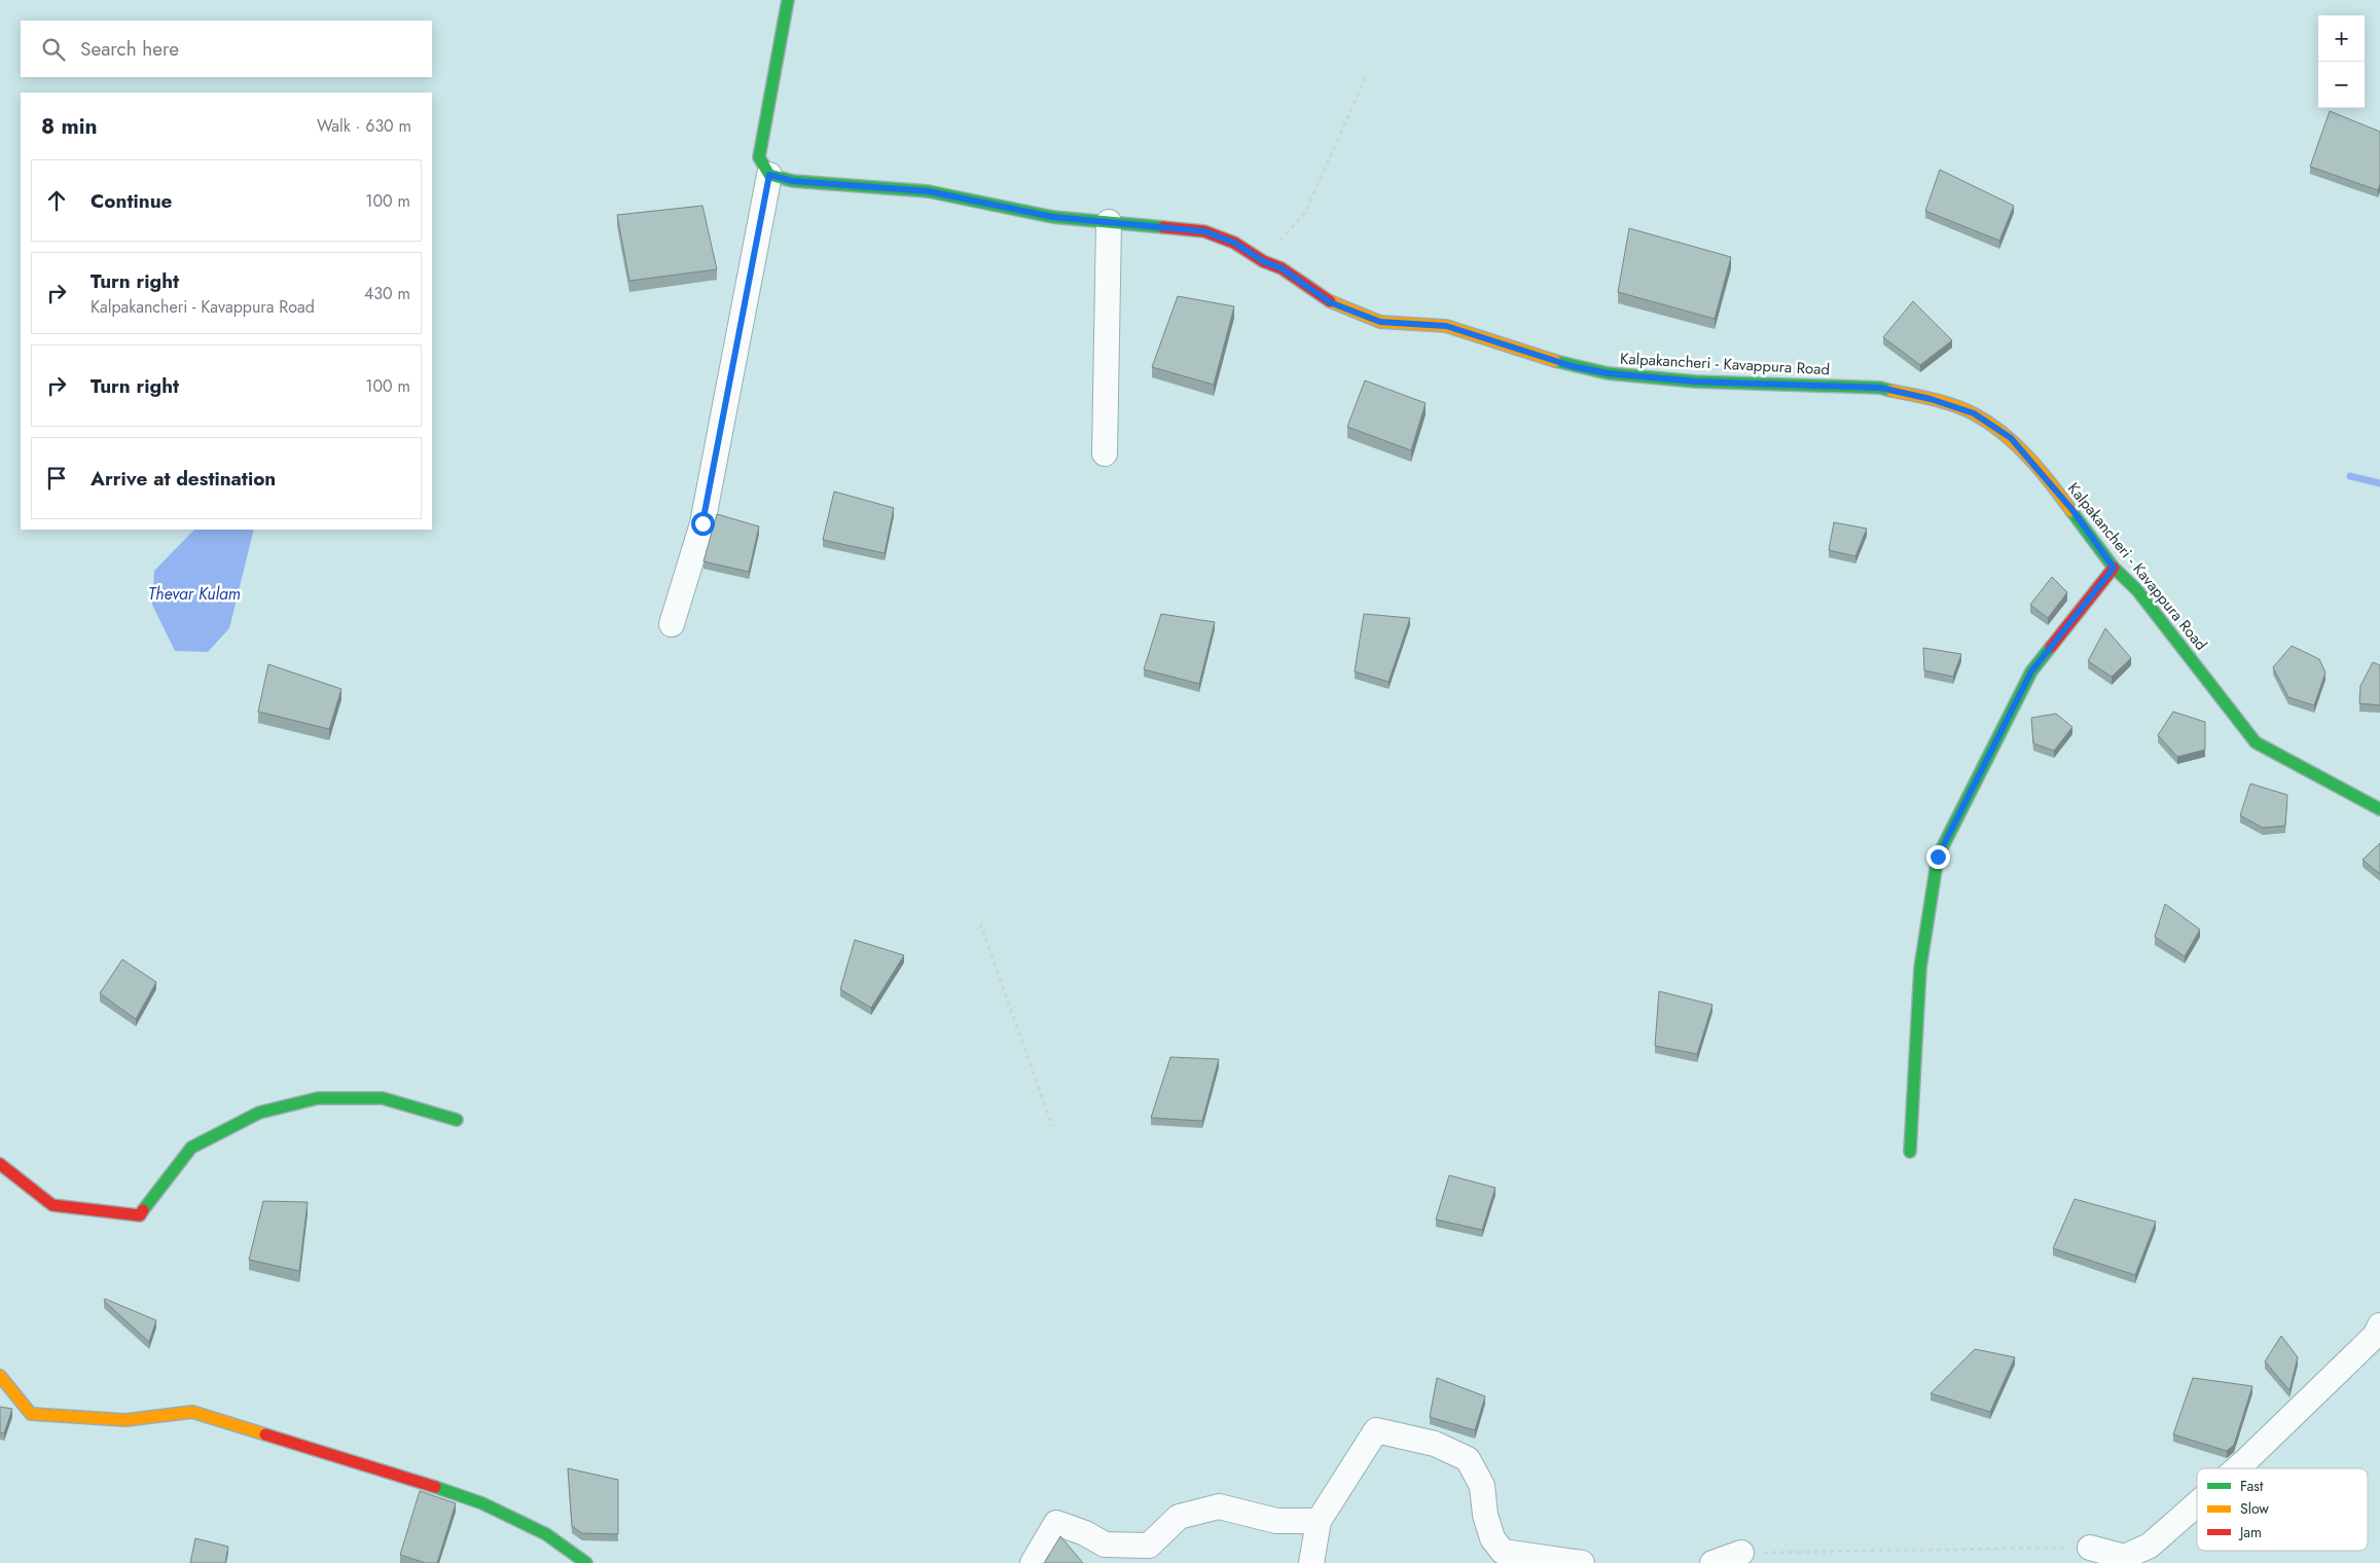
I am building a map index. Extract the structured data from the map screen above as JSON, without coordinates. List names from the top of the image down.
{
  "streets": {
    "street": ["Kalpakancheri - Kavappura Road"]
  },
  "water": ["Thevar Kulam"],
  "legend": ["Fast", "Slow", "Jam"],
  "page": {
    "map_buttons": ["+", "−"],
    "search": "Search here",
    "heading": ["8 min", "Walk · 630 m"],
    "list": [
      ["Continue", "100 m"],
      ["Turn right", "Kalpakancheri - Kavappura Road", "430 m"],
      ["Turn right", "100 m"],
      "Arrive at destination"
    ]
  }
}
